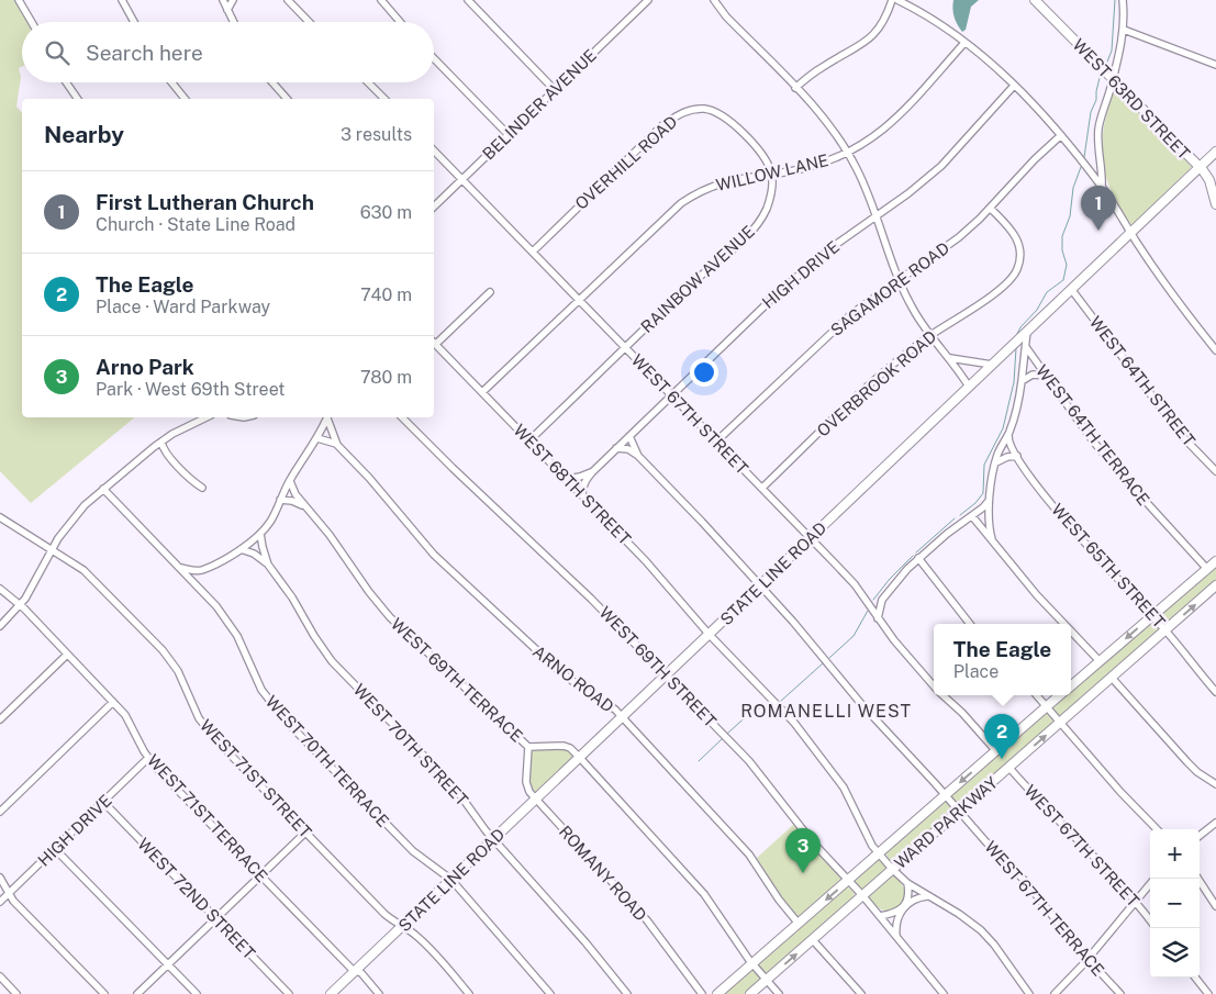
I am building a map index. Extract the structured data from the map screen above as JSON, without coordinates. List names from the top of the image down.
{
  "streets": {
    "main road": ["WEST 63RD STREET", "STATE LINE ROAD", "WARD PARKWAY"],
    "street": [
      "BELINDER AVENUE",
      "OVERHILL ROAD",
      "WILLOW LANE",
      "HIGH DRIVE",
      "RAINBOW AVENUE",
      "SAGAMORE ROAD",
      "WEST 64TH STREET",
      "OVERBROOK ROAD",
      "WEST 67TH STREET",
      "WEST 64TH TERRACE",
      "WEST 68TH STREET",
      "WEST 65TH STREET",
      "WEST 69TH STREET",
      "ARNO ROAD",
      "WEST 69TH TERRACE",
      "WEST 70TH STREET",
      "WEST 70TH TERRACE",
      "WEST 71ST STREET",
      "WEST 71ST TERRACE",
      "ROMANY ROAD",
      "WEST 72ND STREET",
      "WEST 67TH TERRACE"
    ]
  },
  "crossings": [
    ["WEST 63RD STREET", "STATE LINE ROAD"],
    ["BELINDER AVENUE", "WEST 67TH STREET"],
    ["OVERHILL ROAD", "WILLOW LANE"],
    ["OVERHILL ROAD", "RAINBOW AVENUE"],
    ["OVERHILL ROAD", "WEST 67TH STREET"],
    ["WILLOW LANE", "RAINBOW AVENUE"],
    ["WILLOW LANE", "WEST 67TH STREET"],
    ["WILLOW LANE", "WEST 68TH STREET"],
    ["HIGH DRIVE", "WEST 67TH STREET"],
    ["HIGH DRIVE", "WEST 68TH STREET"],
    ["HIGH DRIVE", "WEST 71ST TERRACE"],
    ["HIGH DRIVE", "WEST 72ND STREET"],
    ["HIGH DRIVE", "WEST 67TH TERRACE"],
    ["RAINBOW AVENUE", "WEST 67TH STREET"],
    ["RAINBOW AVENUE", "WEST 68TH STREET"],
    ["SAGAMORE ROAD", "OVERBROOK ROAD"],
    ["SAGAMORE ROAD", "WEST 67TH STREET"],
    ["WEST 64TH STREET", "STATE LINE ROAD"],
    ["OVERBROOK ROAD", "WEST 67TH STREET"],
    ["WEST 67TH STREET", "STATE LINE ROAD"],
    ["WEST 67TH STREET", "WARD PARKWAY"],
    ["WEST 64TH TERRACE", "WARD PARKWAY"],
    ["WEST 68TH STREET", "STATE LINE ROAD"],
    ["WEST 68TH STREET", "WARD PARKWAY"],
    ["WEST 65TH STREET", "WARD PARKWAY"],
    ["STATE LINE ROAD", "WEST 69TH STREET"],
    ["STATE LINE ROAD", "ARNO ROAD"],
    ["STATE LINE ROAD", "WEST 69TH TERRACE"],
    ["STATE LINE ROAD", "WEST 70TH STREET"],
    ["STATE LINE ROAD", "WEST 70TH TERRACE"],
    ["STATE LINE ROAD", "WEST 71ST STREET"],
    ["STATE LINE ROAD", "WEST 71ST TERRACE"],
    ["STATE LINE ROAD", "ROMANY ROAD"],
    ["STATE LINE ROAD", "WEST 67TH TERRACE"],
    ["WEST 69TH STREET", "WARD PARKWAY"],
    ["ARNO ROAD", "WARD PARKWAY"],
    ["WEST 69TH TERRACE", "WARD PARKWAY"],
    ["WEST 69TH TERRACE", "ROMANY ROAD"],
    ["WARD PARKWAY", "WEST 67TH TERRACE"]
  ],
  "districts": ["ROMANELLI WEST"],
  "page": {
    "search": "Search here",
    "heading": ["Nearby", "3 results"],
    "list": [
      {
        "mark": "1",
        "name": "First Lutheran Church",
        "note": "Church · State Line Road",
        "value": "630 m"
      },
      {
        "mark": "2",
        "name": "The Eagle",
        "note": "Place · Ward Parkway",
        "value": "740 m"
      },
      {
        "mark": "3",
        "name": "Arno Park",
        "note": "Park · West 69th Street",
        "value": "780 m"
      }
    ],
    "pins": ["1", "2", "3"],
    "popup": ["The Eagle", "Place"],
    "map_buttons": ["+", "−"]
  }
}
